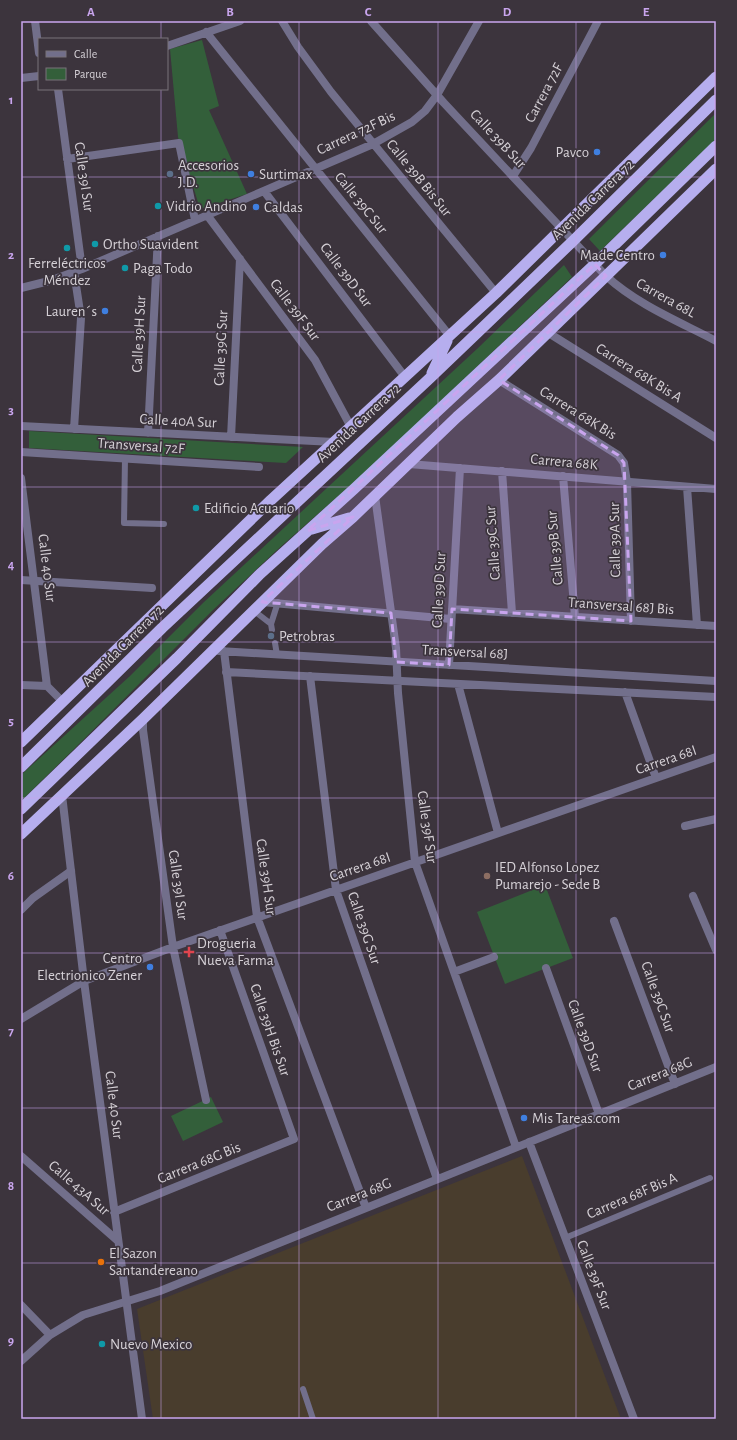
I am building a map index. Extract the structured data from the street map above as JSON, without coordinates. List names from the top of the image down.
{
  "streets": {
    "highway": ["Avenida Carrera 72"],
    "street": [
      "Carrera 72F",
      "Carrera 72F Bis",
      "Calle 39B Sur",
      "Calle 39I Sur",
      "Calle 39B Bis Sur",
      "Calle 39C Sur",
      "Calle 39D Sur",
      "Carrera 68L",
      "Calle 39F Sur",
      "Calle 39H Sur",
      "Calle 39G Sur",
      "Carrera 68K Bis A",
      "Carrera 68K Bis",
      "Calle 40A Sur",
      "Transversal 72F",
      "Carrera 68K",
      "Calle 39A Sur",
      "Calle 40 Sur",
      "Transversal 68J Bis",
      "Transversal 68J",
      "Carrera 68I",
      "Calle 39H Bis Sur",
      "Carrera 68G",
      "Carrera 68G Bis",
      "Calle 43A Sur"
    ],
    "lane": ["Carrera 68F Bis A"]
  },
  "crossings": [
    ["Carrera 72F", "Calle 39B Sur"],
    ["Carrera 72F Bis", "Calle 39B Sur"],
    ["Carrera 72F Bis", "Calle 39I Sur"],
    ["Carrera 72F Bis", "Calle 39B Bis Sur"],
    ["Carrera 72F Bis", "Calle 39C Sur"],
    ["Carrera 72F Bis", "Calle 39D Sur"],
    ["Carrera 72F Bis", "Calle 39F Sur"],
    ["Carrera 72F Bis", "Calle 39H Sur"],
    ["Calle 39B Sur", "Avenida Carrera 72"],
    ["Calle 39B Sur", "Carrera 68L"],
    ["Calle 39B Sur", "Carrera 68K"],
    ["Calle 39B Sur", "Transversal 68J Bis"],
    ["Calle 39I Sur", "Calle 40A Sur"],
    ["Calle 39I Sur", "Carrera 68I"],
    ["Calle 39B Bis Sur", "Avenida Carrera 72"],
    ["Avenida Carrera 72", "Calle 39C Sur"],
    ["Avenida Carrera 72", "Calle 39D Sur"],
    ["Avenida Carrera 72", "Calle 39F Sur"],
    ["Avenida Carrera 72", "Calle 40A Sur"],
    ["Calle 39C Sur", "Carrera 68K"],
    ["Calle 39C Sur", "Transversal 68J Bis"],
    ["Calle 39C Sur", "Carrera 68G"],
    ["Calle 39D Sur", "Carrera 68K"],
    ["Calle 39D Sur", "Transversal 68J Bis"],
    ["Calle 39D Sur", "Transversal 68J"],
    ["Calle 39D Sur", "Carrera 68G"],
    ["Calle 39F Sur", "Calle 39G Sur"],
    ["Calle 39F Sur", "Transversal 68J"],
    ["Calle 39F Sur", "Carrera 68I"],
    ["Calle 39F Sur", "Carrera 68G"],
    ["Calle 39F Sur", "Carrera 68F Bis A"],
    ["Calle 39H Sur", "Calle 40A Sur"],
    ["Calle 39H Sur", "Transversal 68J"],
    ["Calle 39H Sur", "Carrera 68I"],
    ["Calle 39H Sur", "Carrera 68G"],
    ["Calle 39G Sur", "Calle 40A Sur"],
    ["Calle 39G Sur", "Carrera 68I"],
    ["Calle 39G Sur", "Carrera 68G"],
    ["Carrera 68K Bis", "Carrera 68K"],
    ["Carrera 68K Bis", "Calle 39A Sur"],
    ["Carrera 68K", "Calle 39A Sur"],
    ["Calle 39A Sur", "Transversal 68J Bis"],
    ["Calle 40 Sur", "Carrera 68I"],
    ["Calle 40 Sur", "Carrera 68G"],
    ["Calle 40 Sur", "Carrera 68G Bis"],
    ["Calle 40 Sur", "Calle 43A Sur"],
    ["Carrera 68I", "Calle 39H Bis Sur"],
    ["Calle 39H Bis Sur", "Carrera 68G Bis"]
  ],
  "places": {
    "other": [
      "Pavco",
      "Accesorios J.D.",
      "Surtimax",
      "Vidrio Andino",
      "Caldas",
      "Ortho Suavident",
      "Ferreléctricos Méndez",
      "Made Centro",
      "Paga Todo",
      "Lauren´s",
      "Edificio Acuario",
      "Petrobras",
      "IED Alfonso Lopez Pumarejo - Sede B",
      "Centro Electrionico Zener",
      "Mis Tareas.com",
      "El Sazon Santandereano",
      "Nuevo Mexico"
    ],
    "health": ["Drogueria Nueva Farma"]
  },
  "legend": ["Calle", "Parque"],
  "grid": {
    "columns": [
      "A",
      "B",
      "C",
      "D",
      "E"
    ],
    "rows": [
      "1",
      "2",
      "3",
      "4",
      "5",
      "6",
      "7",
      "8",
      "9"
    ]
  }
}
